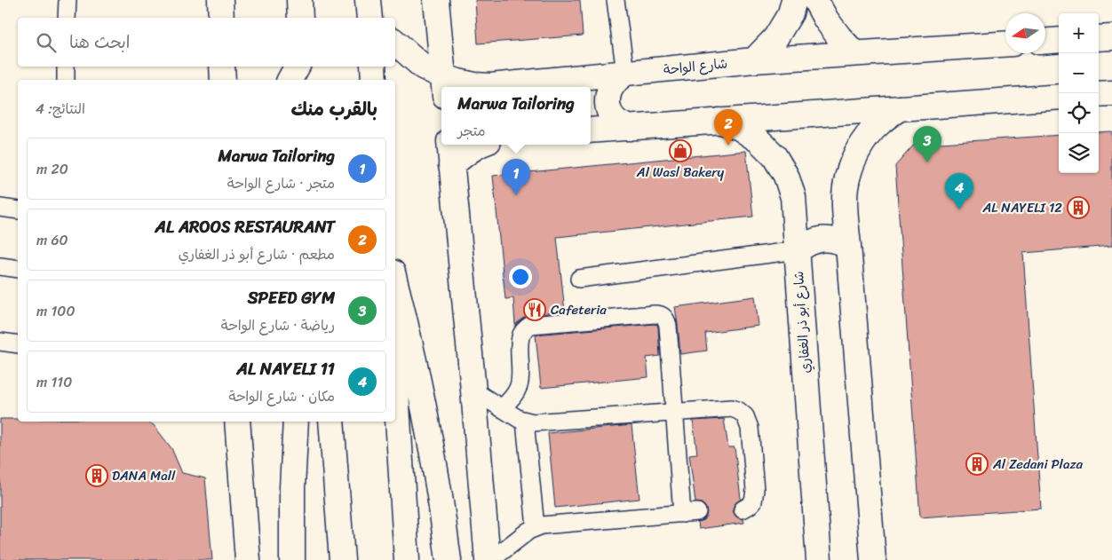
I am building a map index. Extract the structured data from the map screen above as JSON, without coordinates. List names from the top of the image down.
{
  "streets": {
    "street": ["شارع الواحة", "شارع أبو ذر الغفاري"]
  },
  "places": {
    "shop": ["Al Wasl Bakery"],
    "building": ["AL NAYELI 12", "Al Zedani Plaza", "DANA Mall"],
    "restaurant": ["Cafeteria"]
  },
  "north": "left",
  "page": {
    "map_buttons": ["+", "−"],
    "search": "ابحث هنا",
    "heading": ["بالقرب منك", "النتائج: 4"],
    "popup": ["Marwa Tailoring", "متجر"],
    "pins": [
      "2",
      "3",
      "1",
      "4"
    ],
    "list": [
      {
        "mark": "1",
        "name": "Marwa Tailoring",
        "note": "متجر · شارع الواحة",
        "value": "20 m"
      },
      {
        "mark": "2",
        "name": "AL AROOS RESTAURANT",
        "note": "مطعم · شارع أبو ذر الغفاري",
        "value": "60 m"
      },
      {
        "mark": "3",
        "name": "SPEED GYM",
        "note": "رياضة · شارع الواحة",
        "value": "100 m"
      },
      {
        "mark": "4",
        "name": "AL NAYELI 11",
        "note": "مكان · شارع الواحة",
        "value": "110 m"
      }
    ]
  }
}
